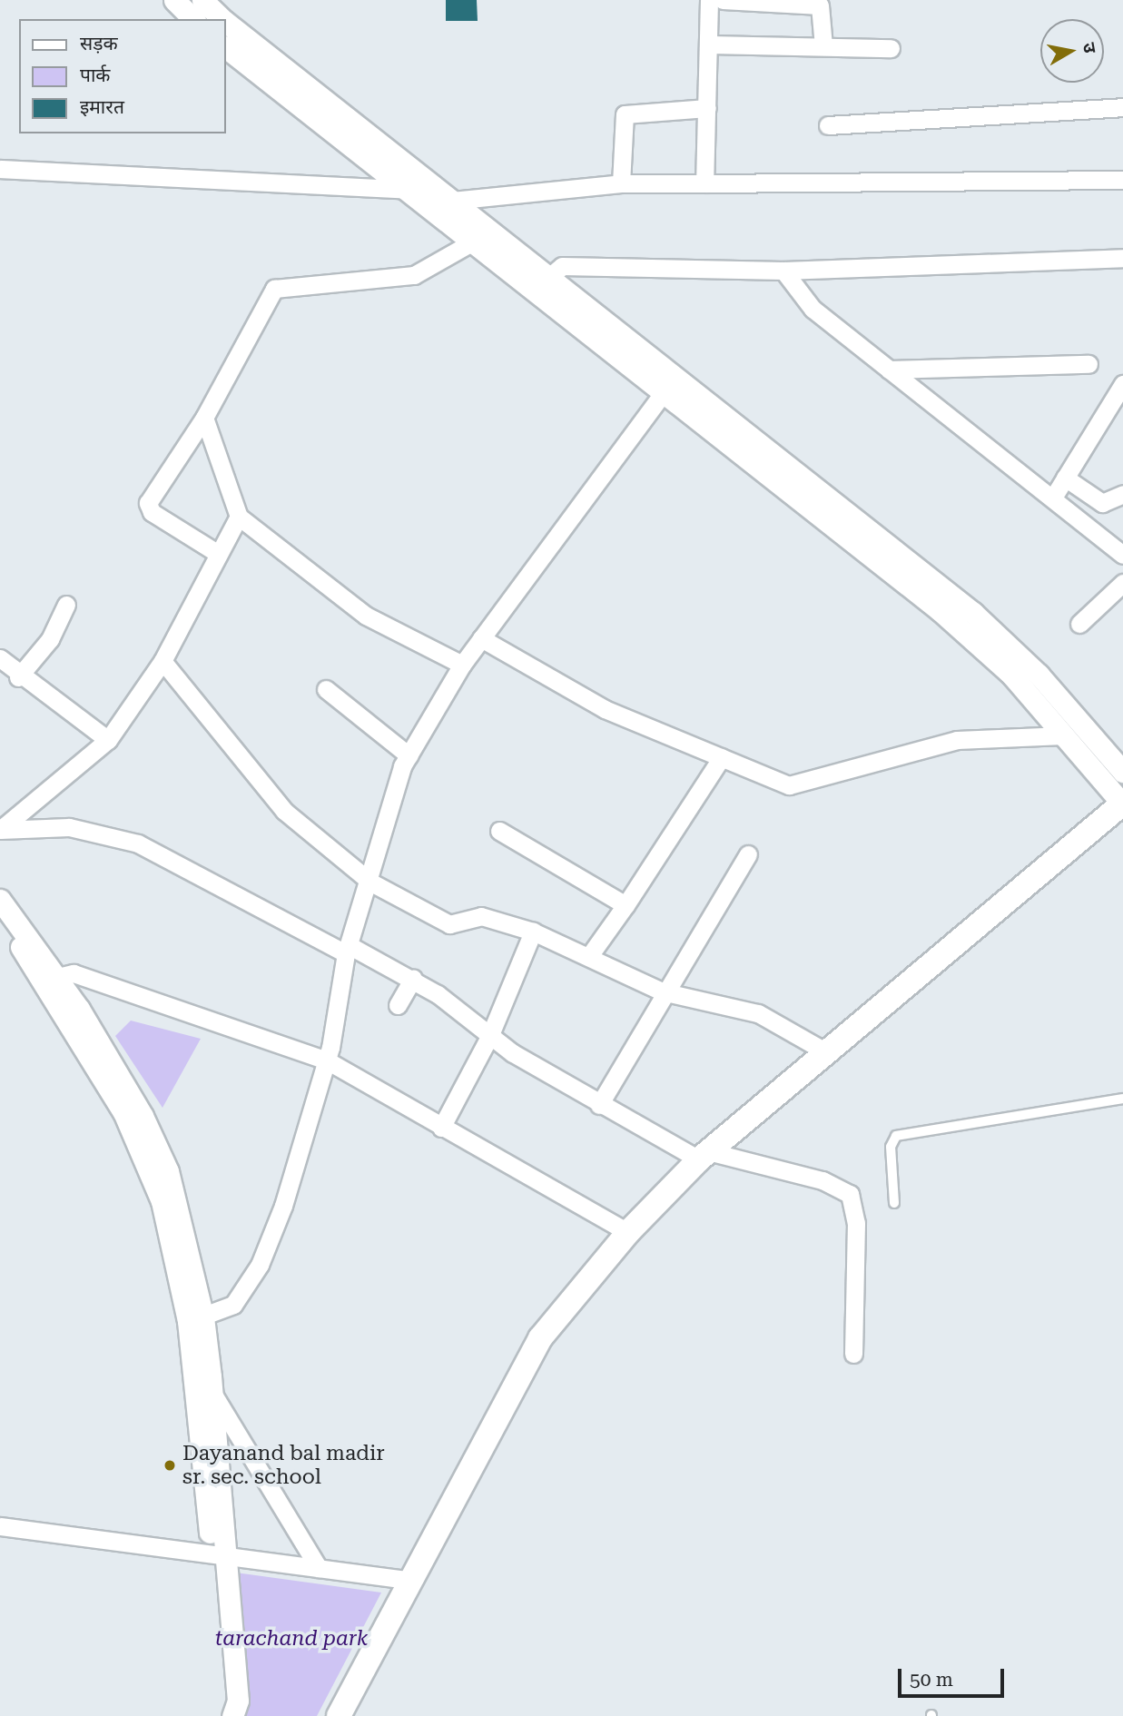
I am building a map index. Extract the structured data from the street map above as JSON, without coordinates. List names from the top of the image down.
{
  "parks": ["tarachand park"],
  "places": ["Dayanand bal madir sr. sec. school"],
  "legend": ["सड़क", "पार्क", "इमारत"],
  "scale_bar": "50 m",
  "north": "right"
}
